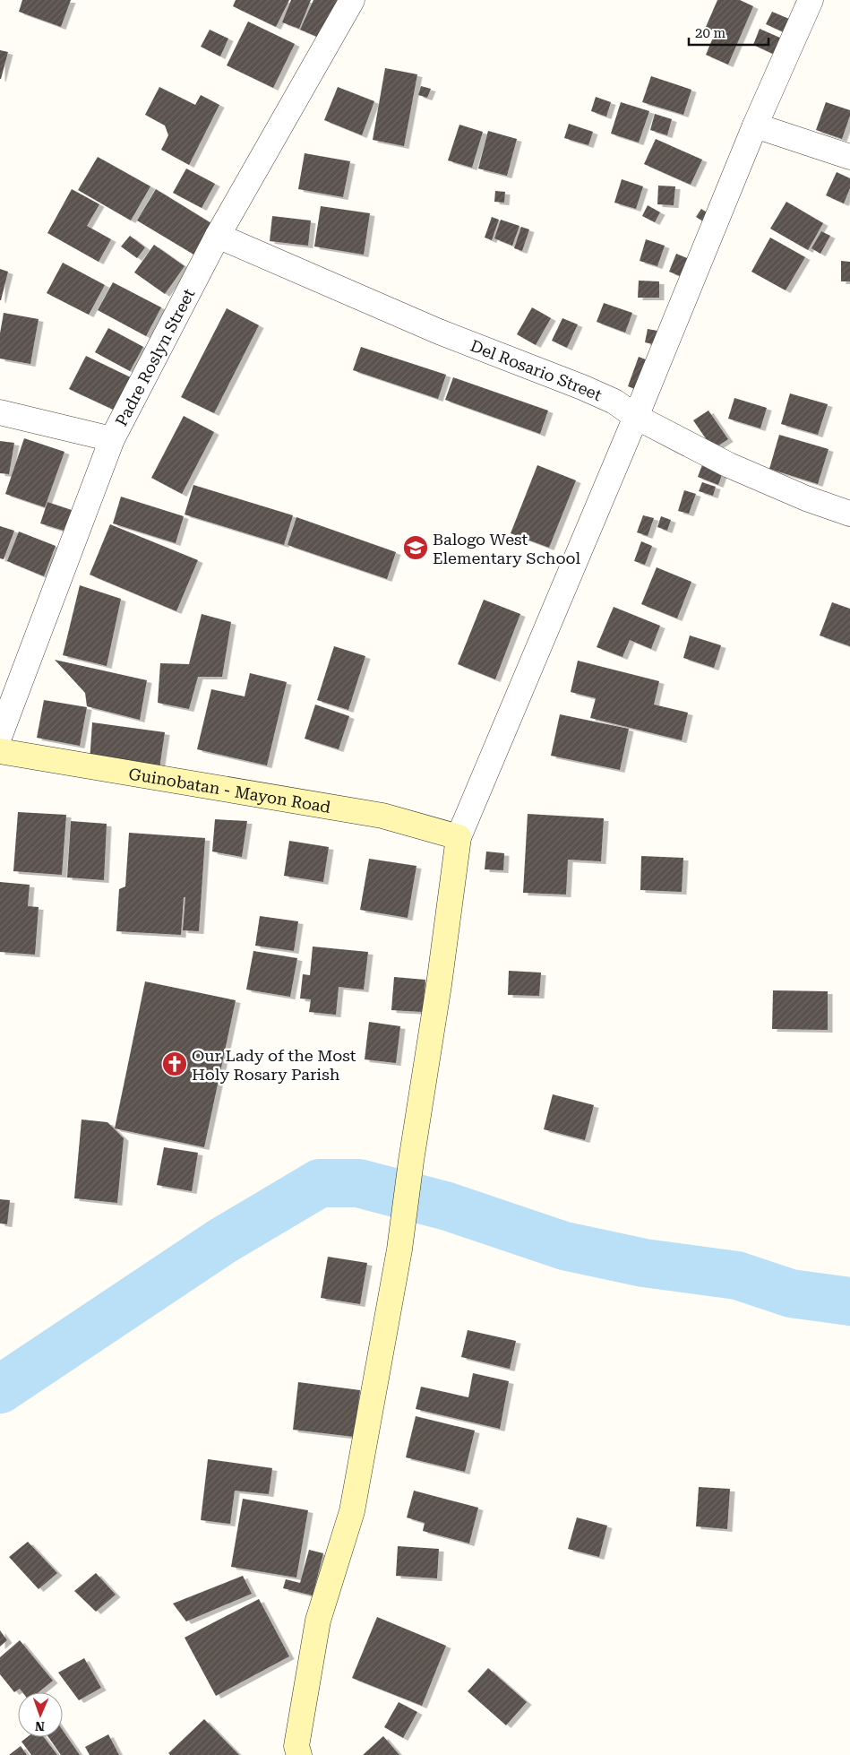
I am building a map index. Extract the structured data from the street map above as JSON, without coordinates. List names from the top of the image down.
{
  "streets": {
    "main road": ["Guinobatan - Mayon Road"],
    "street": ["Padre Roslyn Street", "Del Rosario Street"]
  },
  "crossings": [
    ["Padre Roslyn Street", "Del Rosario Street"]
  ],
  "places": {
    "school or university": ["Balogo West Elementary School"],
    "church": ["Our Lady of the Most Holy Rosary Parish"]
  },
  "scale_bar": "20 m",
  "north": "bottom"
}
